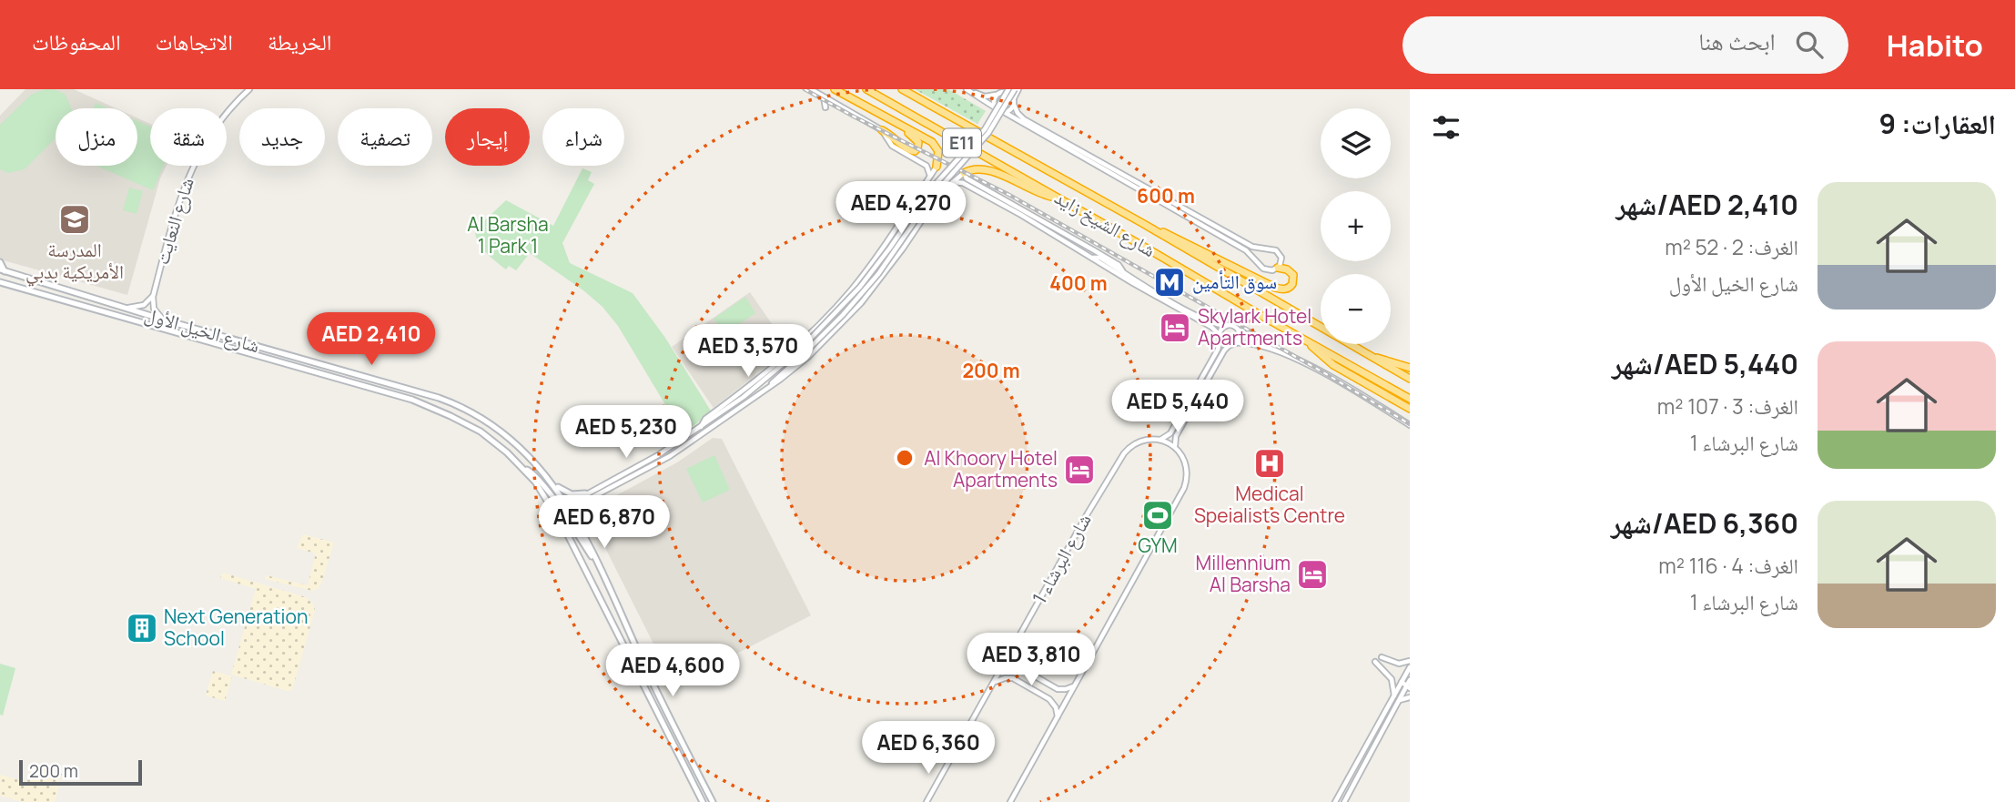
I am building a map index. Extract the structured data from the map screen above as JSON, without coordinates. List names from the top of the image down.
{
  "streets": {
    "highway": ["E11", "شارع الشيخ زايد"],
    "main road": ["شارع الخيل الأول"],
    "street": ["شارع النعايت", "شارع البرشاء 1"]
  },
  "parks": ["Al Barsha 1 Park 1"],
  "places": {
    "school or university": ["المدرسة الأمريكية بدبي"],
    "metro station": ["سوق التأمين"],
    "hotel": ["Skylark Hotel Apartments", "Al Khoory Hotel Apartments", "Millennium Al Barsha"],
    "hospital": ["Medical Speialists Centre"],
    "sports": ["GYM"],
    "building": ["Next Generation School"]
  },
  "scale_bar": "200 m",
  "page": {
    "header": "Habito",
    "search": "ابحث هنا",
    "nav": ["الخريطة", "الاتجاهات", "المحفوظات"],
    "heading": "العقارات: 9",
    "map_buttons": ["+", "−"],
    "chip": [
      "شراء",
      "إيجار",
      "تصفية",
      "جديد",
      "شقة",
      "منزل"
    ],
    "list": [
      {
        "name": "AED 2,410/شهر",
        "note": "الغرف: 2 · 52 m² · شارع الخيل الأول"
      },
      {
        "name": "AED 5,440/شهر",
        "note": "الغرف: 3 · 107 m² · شارع البرشاء 1"
      },
      {
        "name": "AED 6,360/شهر",
        "note": "الغرف: 4 · 116 m² · شارع البرشاء 1"
      }
    ],
    "price": [
      "AED 4,270",
      "AED 2,410",
      "AED 3,570",
      "AED 5,440",
      "AED 5,230",
      "AED 6,870",
      "AED 3,810",
      "AED 4,600",
      "AED 6,360"
    ],
    "scale": "200 m"
  },
  "rings": ["600 m", "400 m", "200 m"]
}
